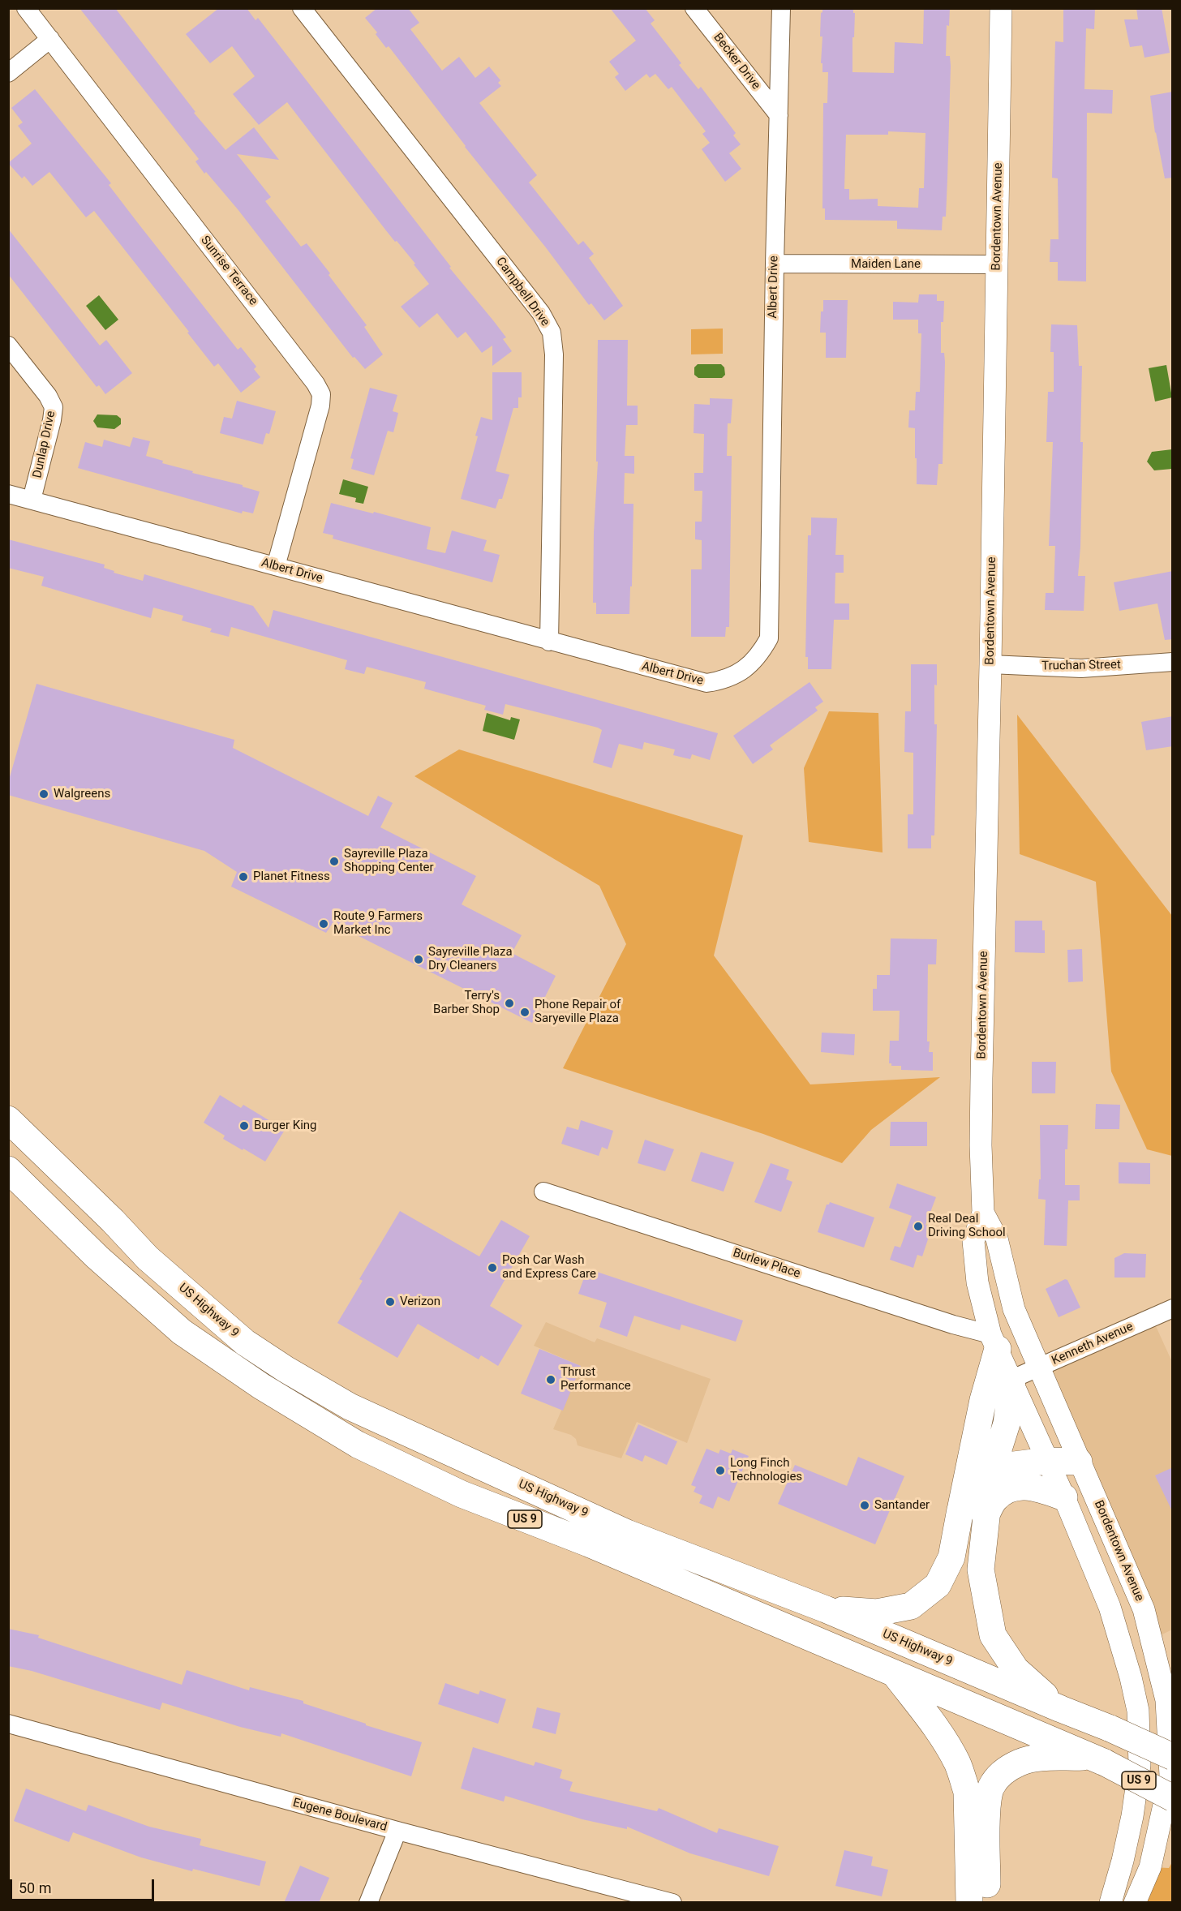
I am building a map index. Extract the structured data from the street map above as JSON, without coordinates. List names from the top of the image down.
{
  "streets": {
    "highway": ["US Highway 9", "US 9"],
    "street": [
      "Becker Drive",
      "Bordentown Avenue",
      "Maiden Lane",
      "Sunrise Terrace",
      "Albert Drive",
      "Campbell Drive",
      "Dunlap Drive",
      "Truchan Street",
      "Burlew Place",
      "Kenneth Avenue",
      "Eugene Boulevard"
    ]
  },
  "crossings": [
    ["Becker Drive", "Albert Drive"],
    ["Bordentown Avenue", "Maiden Lane"],
    ["Bordentown Avenue", "Truchan Street"],
    ["Bordentown Avenue", "Burlew Place"],
    ["Bordentown Avenue", "Kenneth Avenue"],
    ["Maiden Lane", "Albert Drive"],
    ["Sunrise Terrace", "Albert Drive"],
    ["Albert Drive", "Campbell Drive"],
    ["Albert Drive", "Dunlap Drive"]
  ],
  "places": [
    "Walgreens",
    "Sayreville Plaza Shopping Center",
    "Planet Fitness",
    "Route 9 Farmers Market Inc",
    "Sayreville Plaza Dry Cleaners",
    "Terry's Barber Shop",
    "Phone Repair of Saryeville Plaza",
    "Burger King",
    "Real Deal Driving School",
    "Posh Car Wash and Express Care",
    "Verizon",
    "Thrust Performance",
    "Long Finch Technologies",
    "Santander"
  ],
  "scale_bar": "50 m"
}
